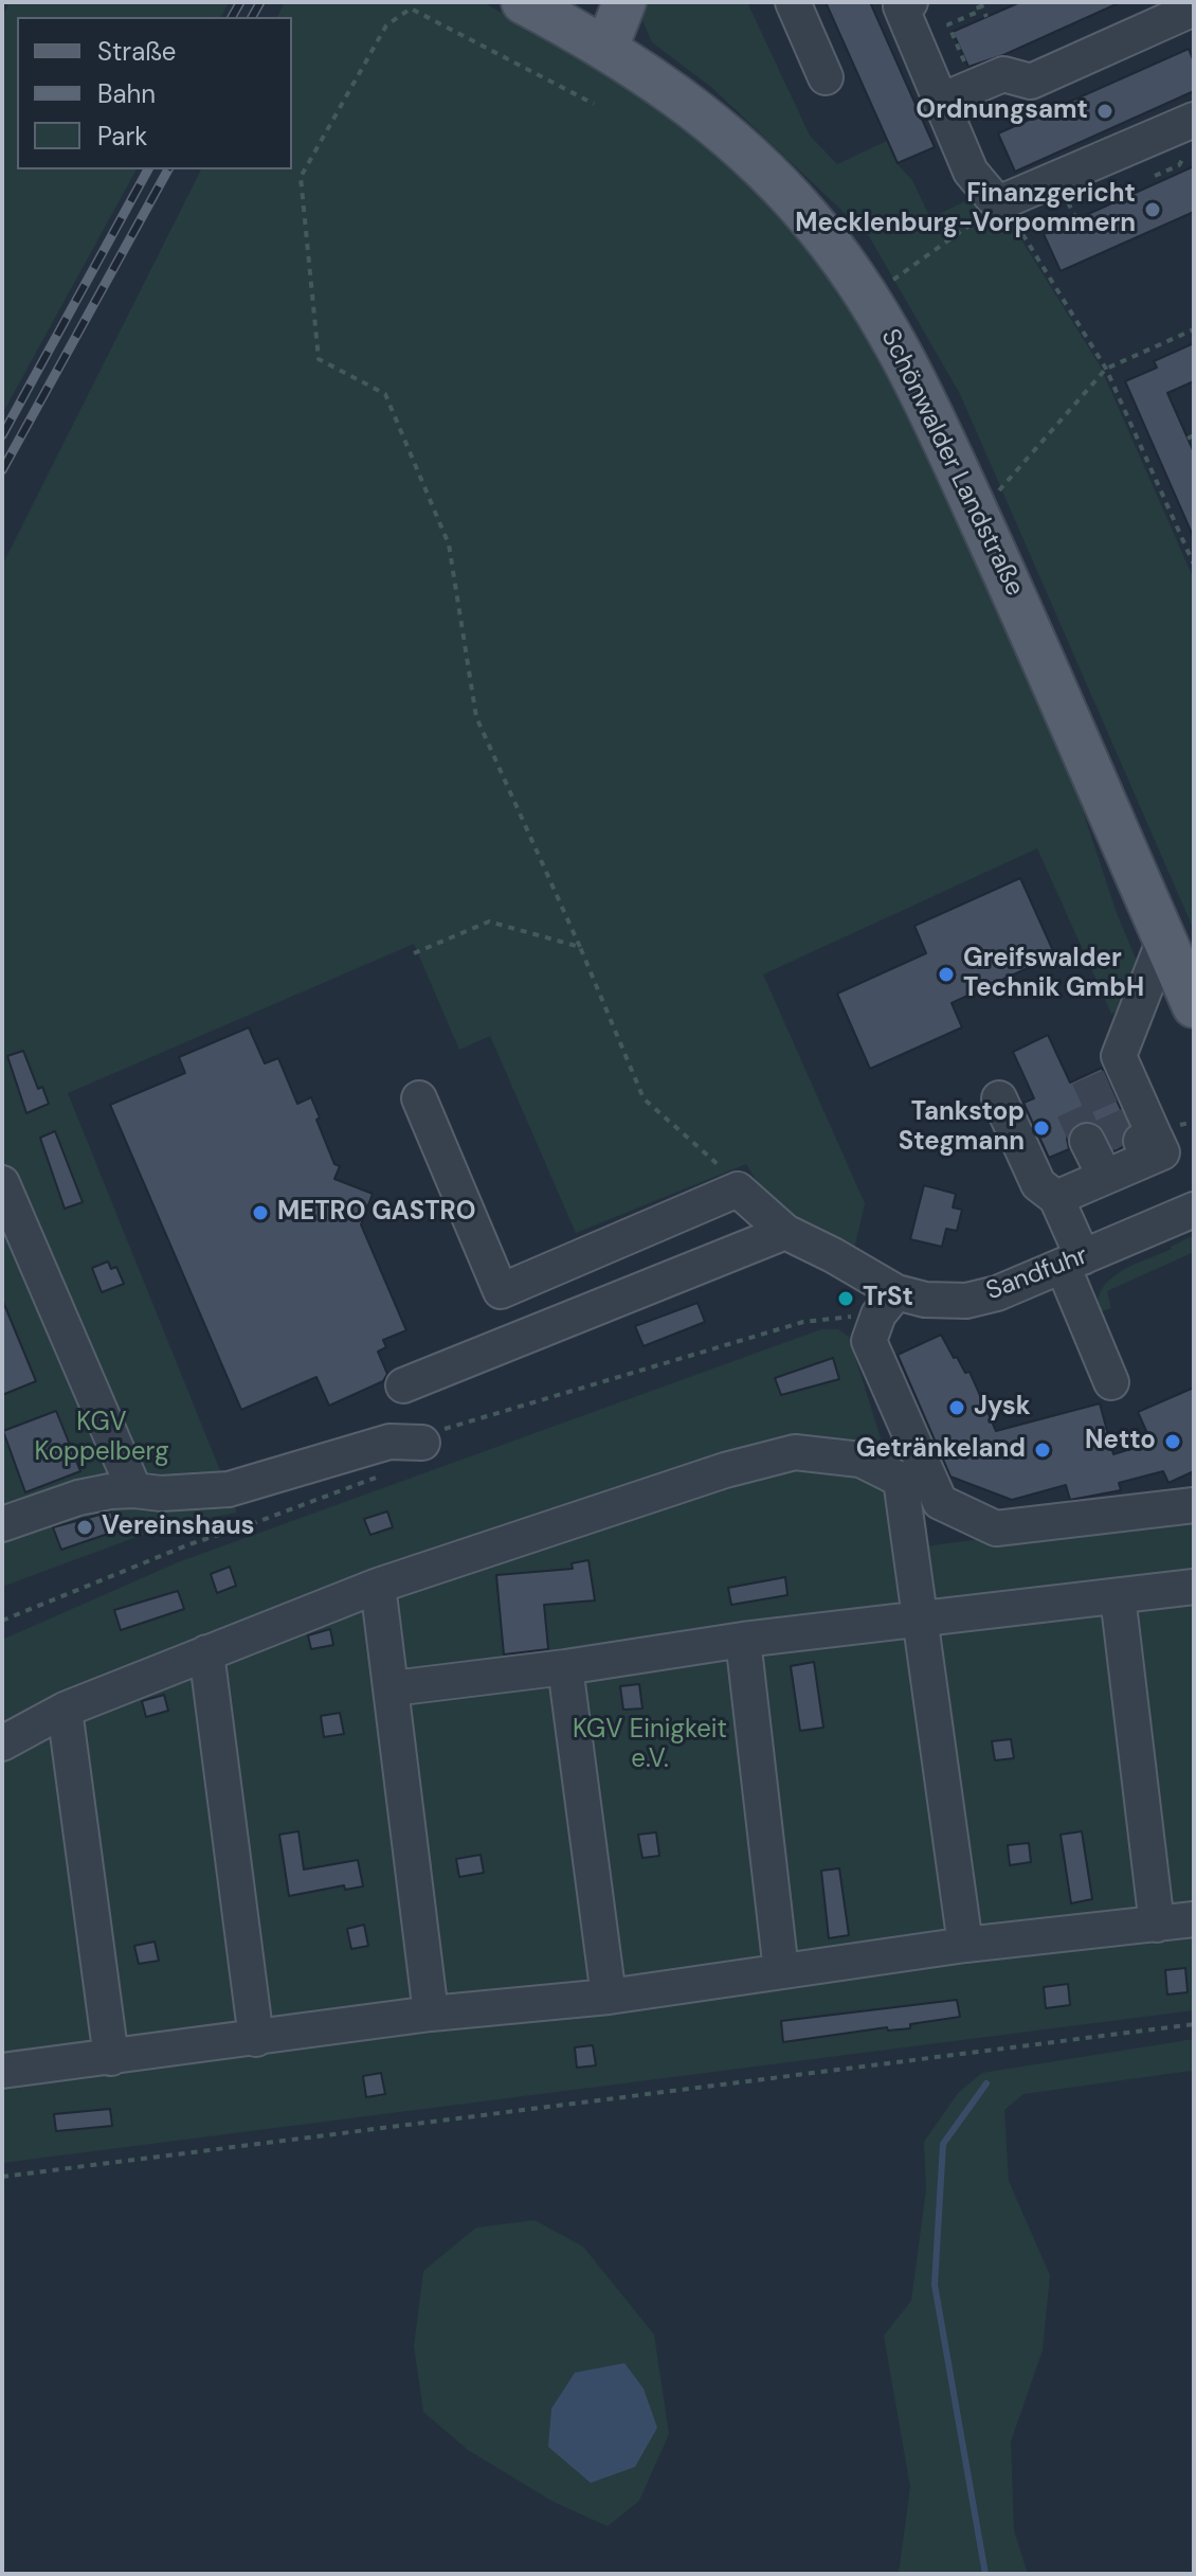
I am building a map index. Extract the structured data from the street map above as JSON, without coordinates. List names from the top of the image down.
{
  "streets": {
    "main road": ["Schönwalder Landstraße"],
    "street": ["Sandfuhr"]
  },
  "parks": ["KGV Koppelberg", "KGV Einigkeit e.V."],
  "places": [
    "Ordnungsamt",
    "Finanzgericht Mecklenburg-Vorpommern",
    "Greifswalder Technik GmbH",
    "Tankstop Stegmann",
    "METRO GASTRO",
    "TrSt",
    "Jysk",
    "Netto",
    "Getränkeland",
    "Vereinshaus"
  ],
  "legend": ["Straße", "Bahn", "Park"]
}
